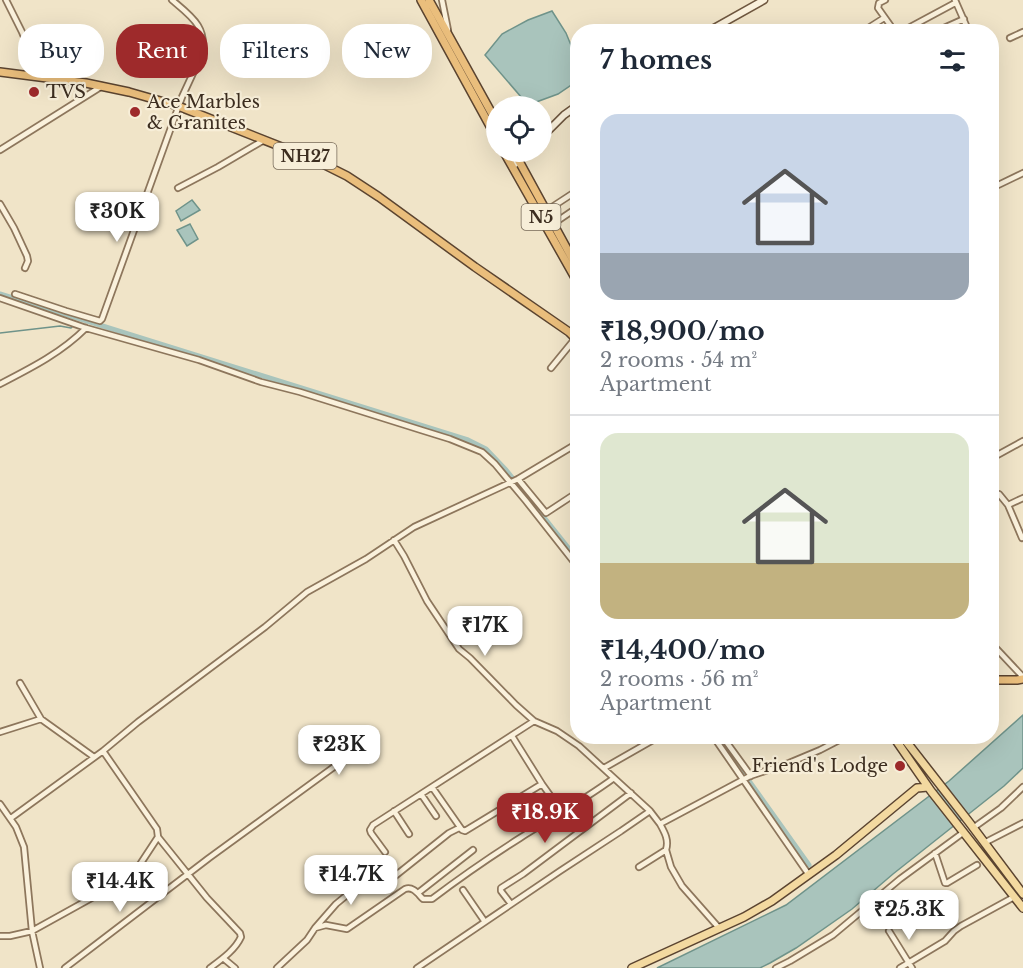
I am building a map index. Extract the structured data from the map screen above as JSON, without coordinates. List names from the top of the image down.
{
  "streets": {
    "highway": ["NH27", "N5"]
  },
  "places": ["TVS", "Ace Marbles & Granites", "Friend's Lodge"],
  "page": {
    "chip": [
      "Buy",
      "Rent",
      "Filters",
      "New"
    ],
    "heading": "7 homes",
    "list": [
      {
        "name": "₹18,900/mo",
        "note": "2 rooms · 54 m² · Apartment"
      },
      {
        "name": "₹14,400/mo",
        "note": "2 rooms · 56 m² · Apartment"
      }
    ],
    "price": [
      "₹30K",
      "₹17K",
      "₹23K",
      "₹18.9K",
      "₹14.7K",
      "₹14.4K",
      "₹25.3K"
    ]
  }
}
